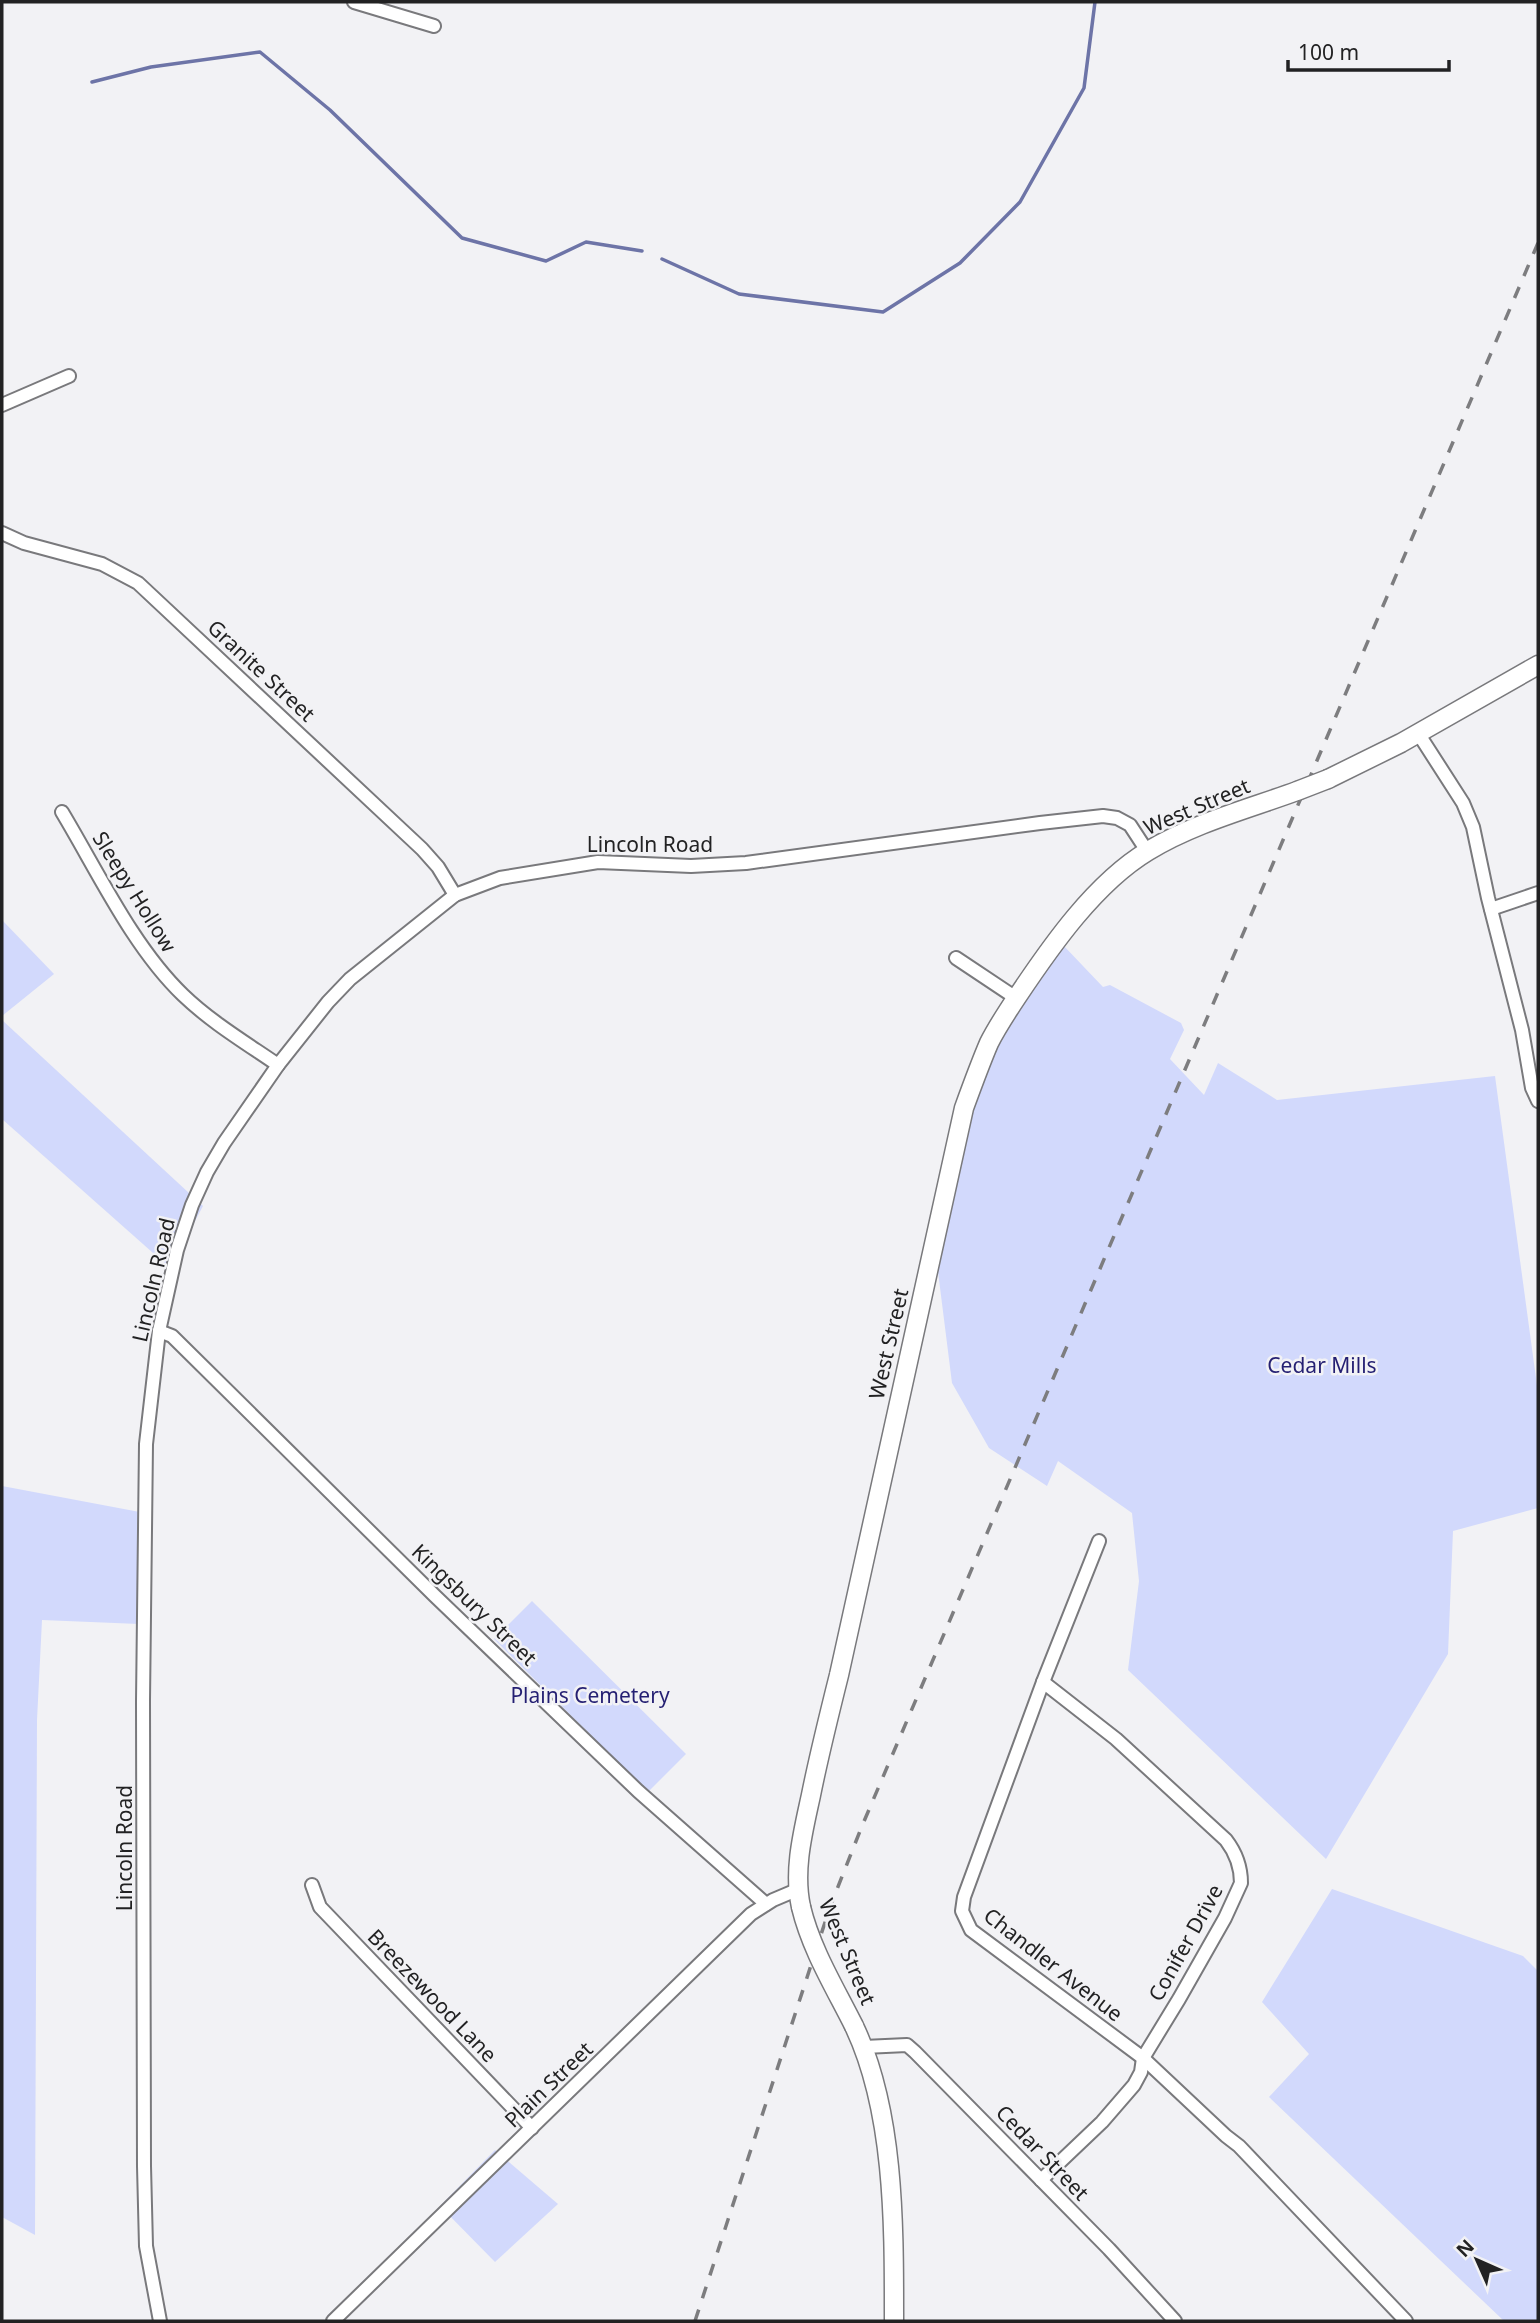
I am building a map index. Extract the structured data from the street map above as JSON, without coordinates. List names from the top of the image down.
{
  "streets": {
    "main road": ["West Street"],
    "street": [
      "Granite Street",
      "Lincoln Road",
      "Sleepy Hollow",
      "Kingsbury Street",
      "Conifer Drive",
      "Chandler Avenue",
      "Breezewood Lane",
      "Plain Street",
      "Cedar Street"
    ]
  },
  "crossings": [
    ["Granite Street", "Lincoln Road"],
    ["West Street", "Lincoln Road"],
    ["West Street", "Plain Street"],
    ["West Street", "Cedar Street"],
    ["Lincoln Road", "Sleepy Hollow"],
    ["Lincoln Road", "Kingsbury Street"],
    ["Kingsbury Street", "Plain Street"],
    ["Conifer Drive", "Chandler Avenue"],
    ["Conifer Drive", "Cedar Street"],
    ["Breezewood Lane", "Plain Street"]
  ],
  "parks": ["Cedar Mills", "Plains Cemetery"],
  "scale_bar": "100 m",
  "north": "top left"
}
